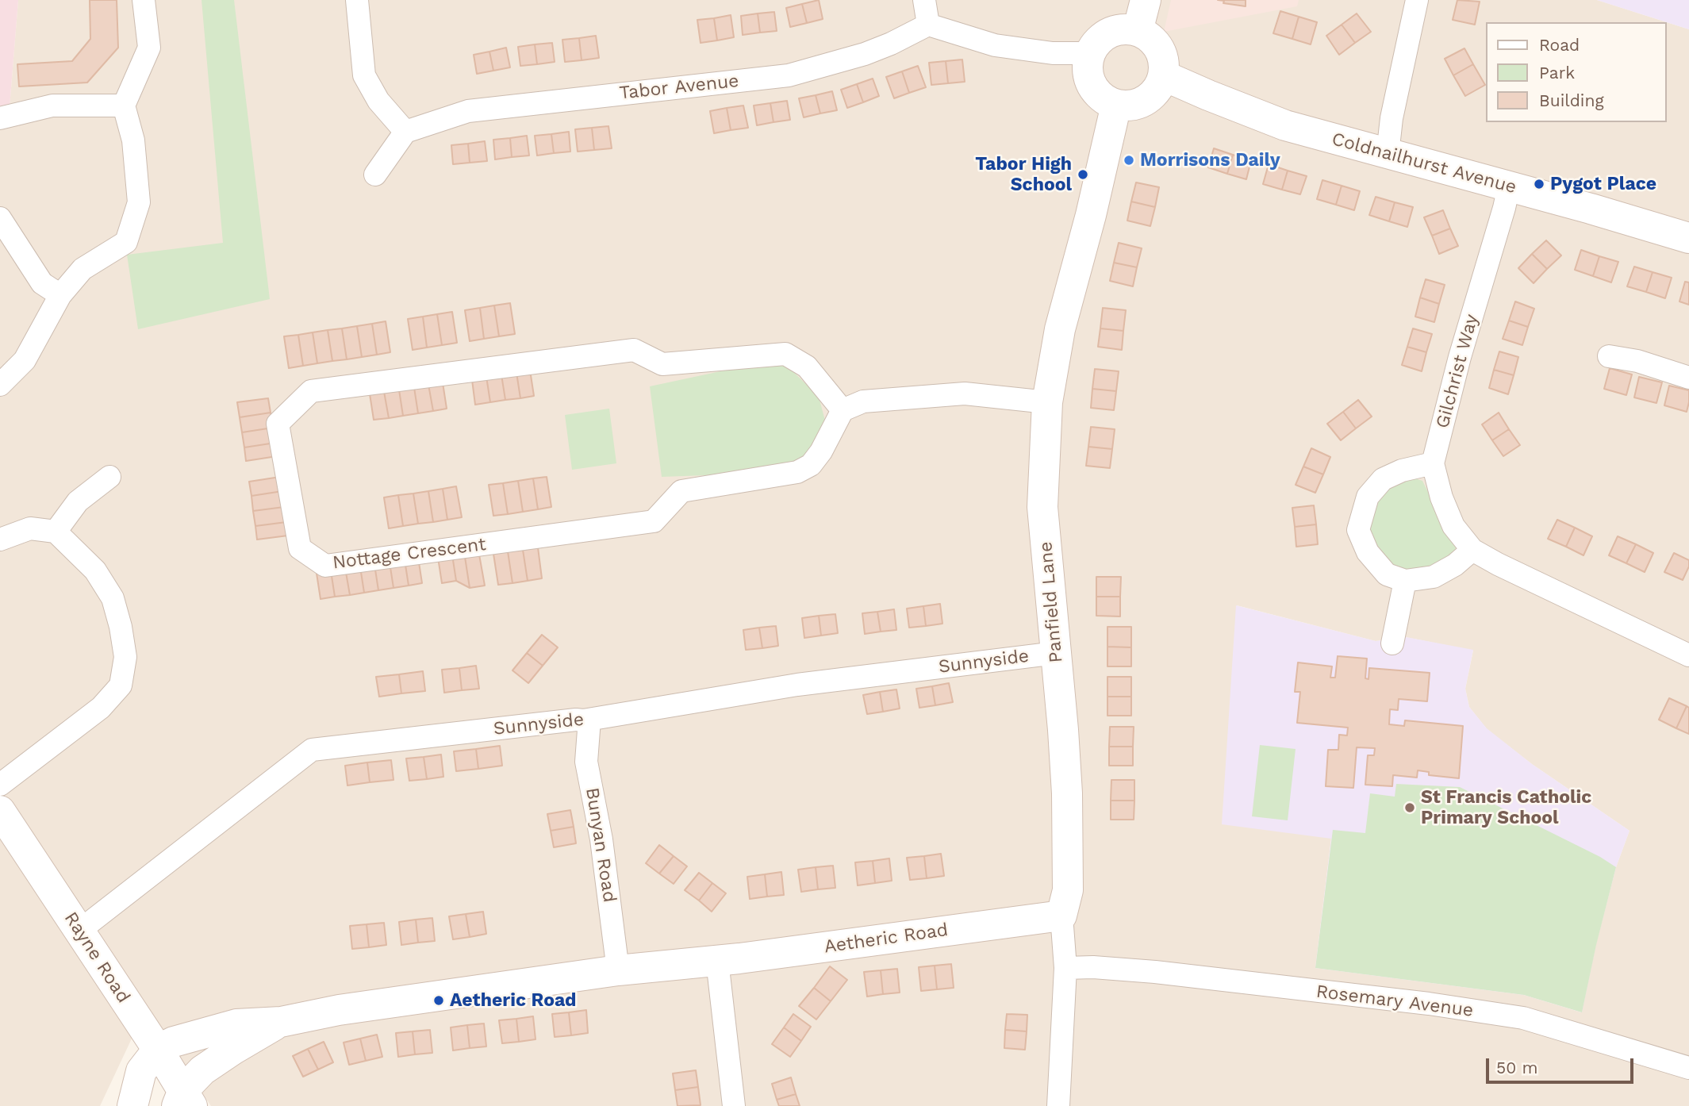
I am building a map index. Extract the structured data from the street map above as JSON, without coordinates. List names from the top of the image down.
{
  "streets": {
    "street": [
      "Tabor Avenue",
      "Coldnailhurst Avenue",
      "Gilchrist Way",
      "Nottage Crescent",
      "Panfield Lane",
      "Sunnyside",
      "Bunyan Road",
      "Aetheric Road",
      "Rayne Road",
      "Rosemary Avenue"
    ]
  },
  "crossings": [
    ["Coldnailhurst Avenue", "Gilchrist Way"],
    ["Coldnailhurst Avenue", "Panfield Lane"],
    ["Panfield Lane", "Sunnyside"],
    ["Panfield Lane", "Aetheric Road"],
    ["Panfield Lane", "Rosemary Avenue"],
    ["Sunnyside", "Bunyan Road"],
    ["Sunnyside", "Rayne Road"],
    ["Bunyan Road", "Aetheric Road"],
    ["Aetheric Road", "Rayne Road"]
  ],
  "places": [
    "Morrisons Daily",
    "Tabor High School",
    "Pygot Place",
    "St Francis Catholic Primary School",
    "Aetheric Road"
  ],
  "legend": ["Road", "Park", "Building"],
  "scale_bar": "50 m"
}
